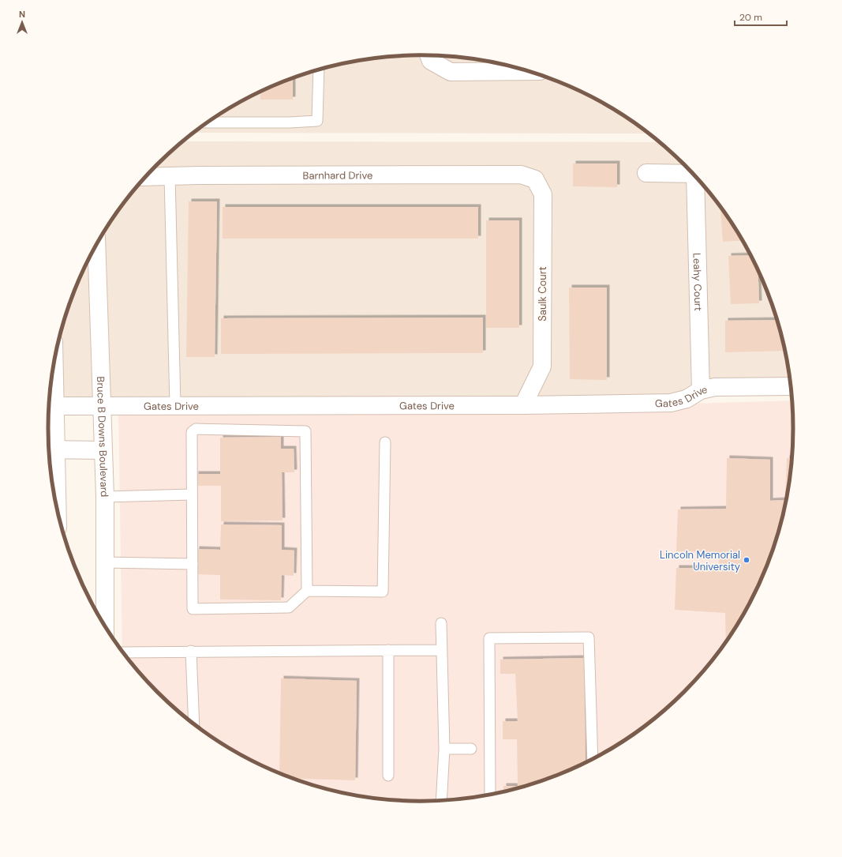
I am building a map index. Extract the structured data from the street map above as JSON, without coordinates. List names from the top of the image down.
{
  "streets": {
    "street": [
      "Barnhard Drive",
      "Leahy Court",
      "Saulk Court",
      "Gates Drive",
      "Bruce B Downs Boulevard"
    ]
  },
  "crossings": [
    ["Barnhard Drive", "Saulk Court"],
    ["Leahy Court", "Gates Drive"],
    ["Saulk Court", "Gates Drive"],
    ["Gates Drive", "Bruce B Downs Boulevard"]
  ],
  "places": ["Lincoln Memorial University"],
  "scale_bar": "20 m",
  "north": "top"
}
